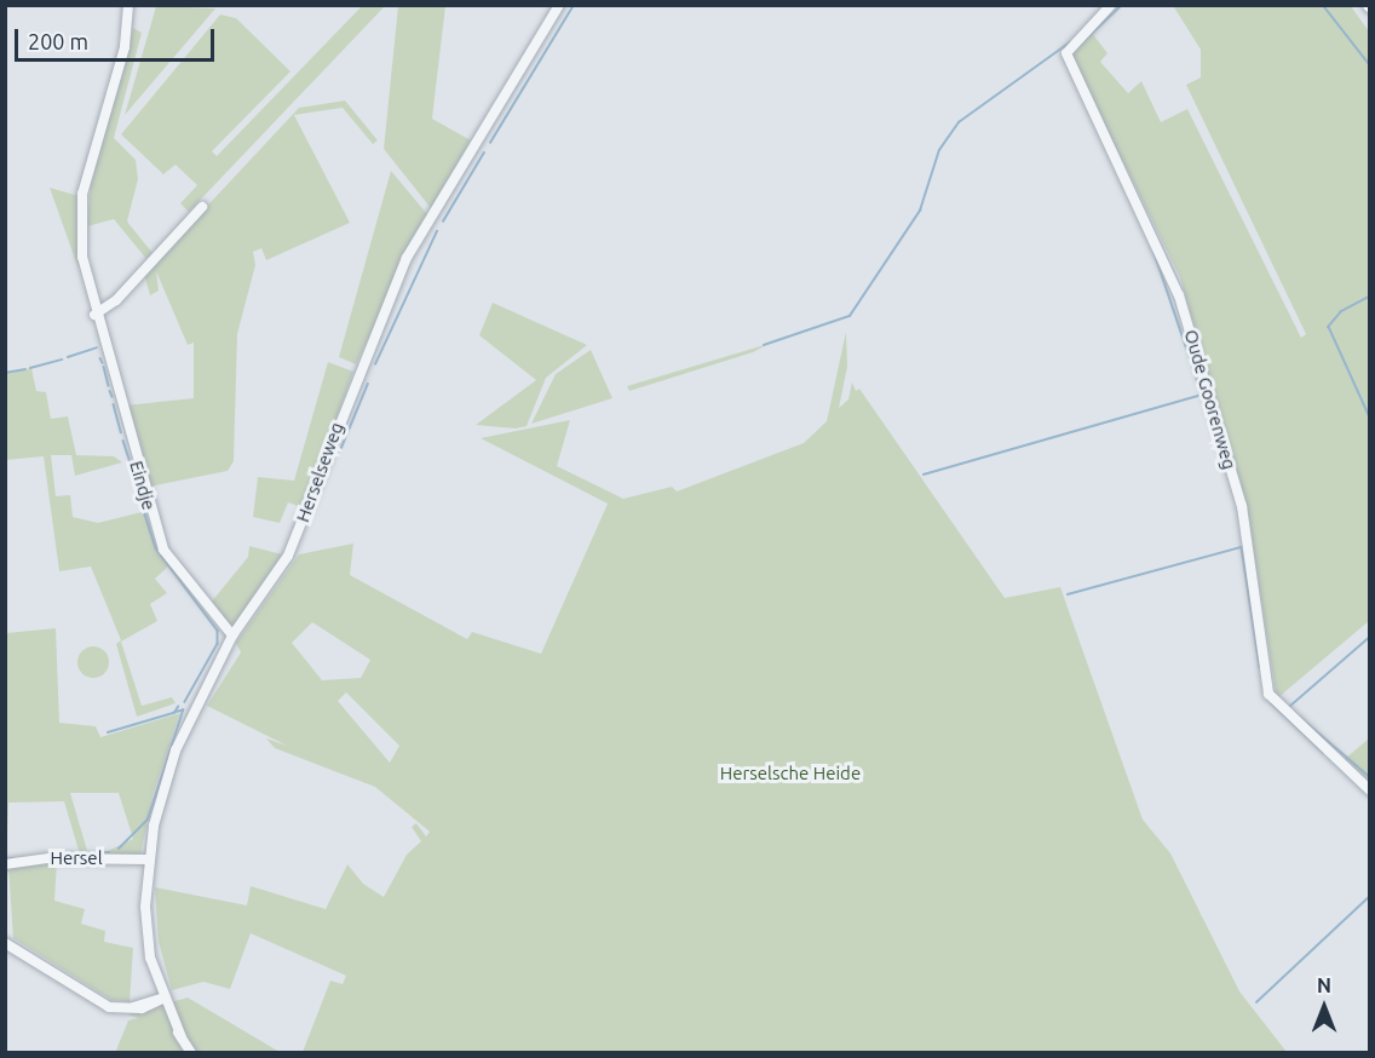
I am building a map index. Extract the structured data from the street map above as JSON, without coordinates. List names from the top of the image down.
{
  "streets": {
    "street": [
      "Oude Goorenweg",
      "Herselseweg",
      "Eindje",
      "Hersel"
    ]
  },
  "crossings": [
    ["Herselseweg", "Eindje"],
    ["Herselseweg", "Hersel"]
  ],
  "parks": ["Herselsche Heide"],
  "scale_bar": "200 m",
  "north": "top"
}
